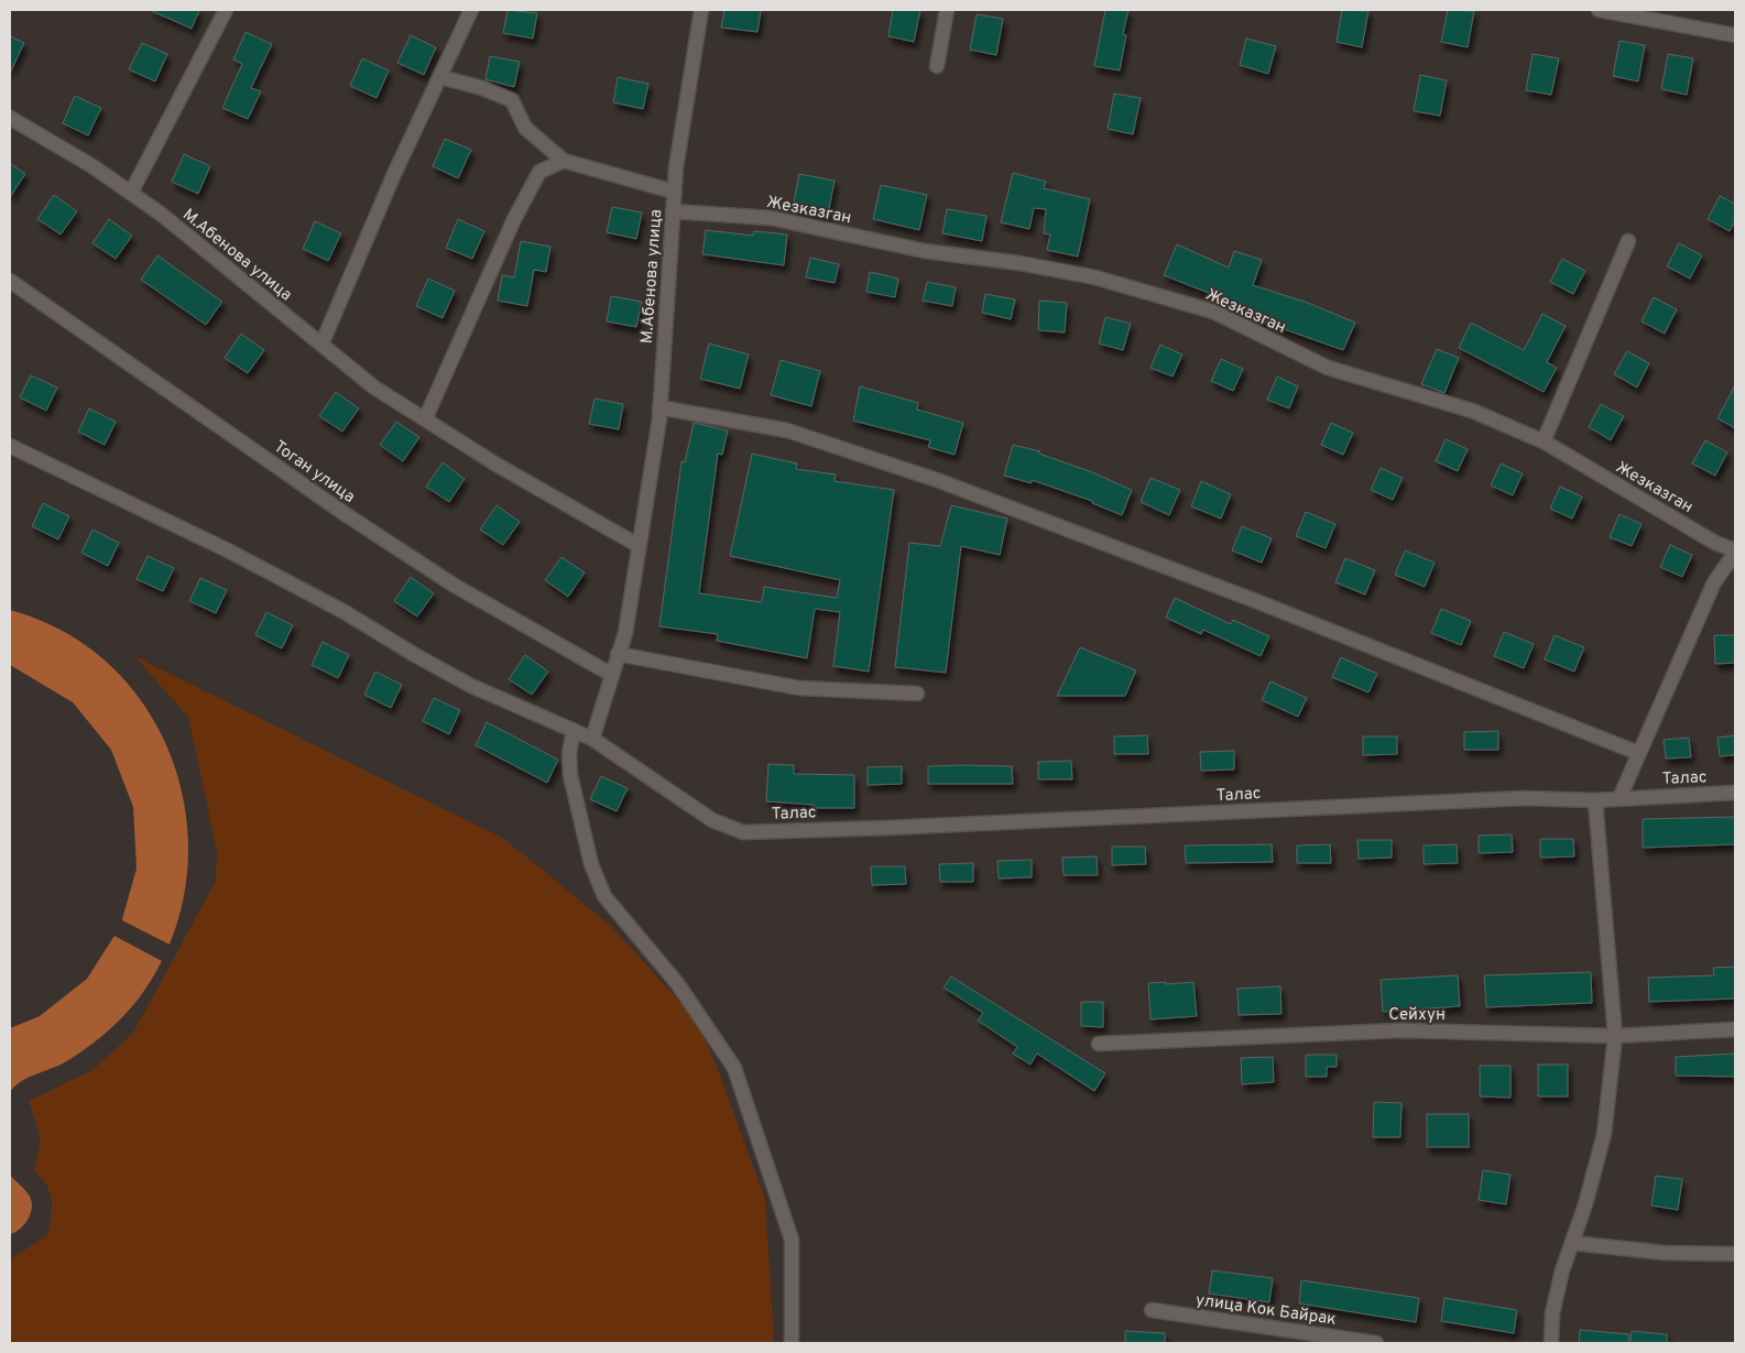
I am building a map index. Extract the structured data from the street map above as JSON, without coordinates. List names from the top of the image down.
{
  "streets": {
    "street": [
      "Жезказган",
      "М.Абенова улица",
      "Тоган улица",
      "Талас",
      "Сейхун",
      "улица Кок Байрак"
    ]
  },
  "crossings": [
    ["Жезказган", "М.Абенова улица"],
    ["М.Абенова улица", "Тоган улица"],
    ["М.Абенова улица", "Талас"]
  ]
}
